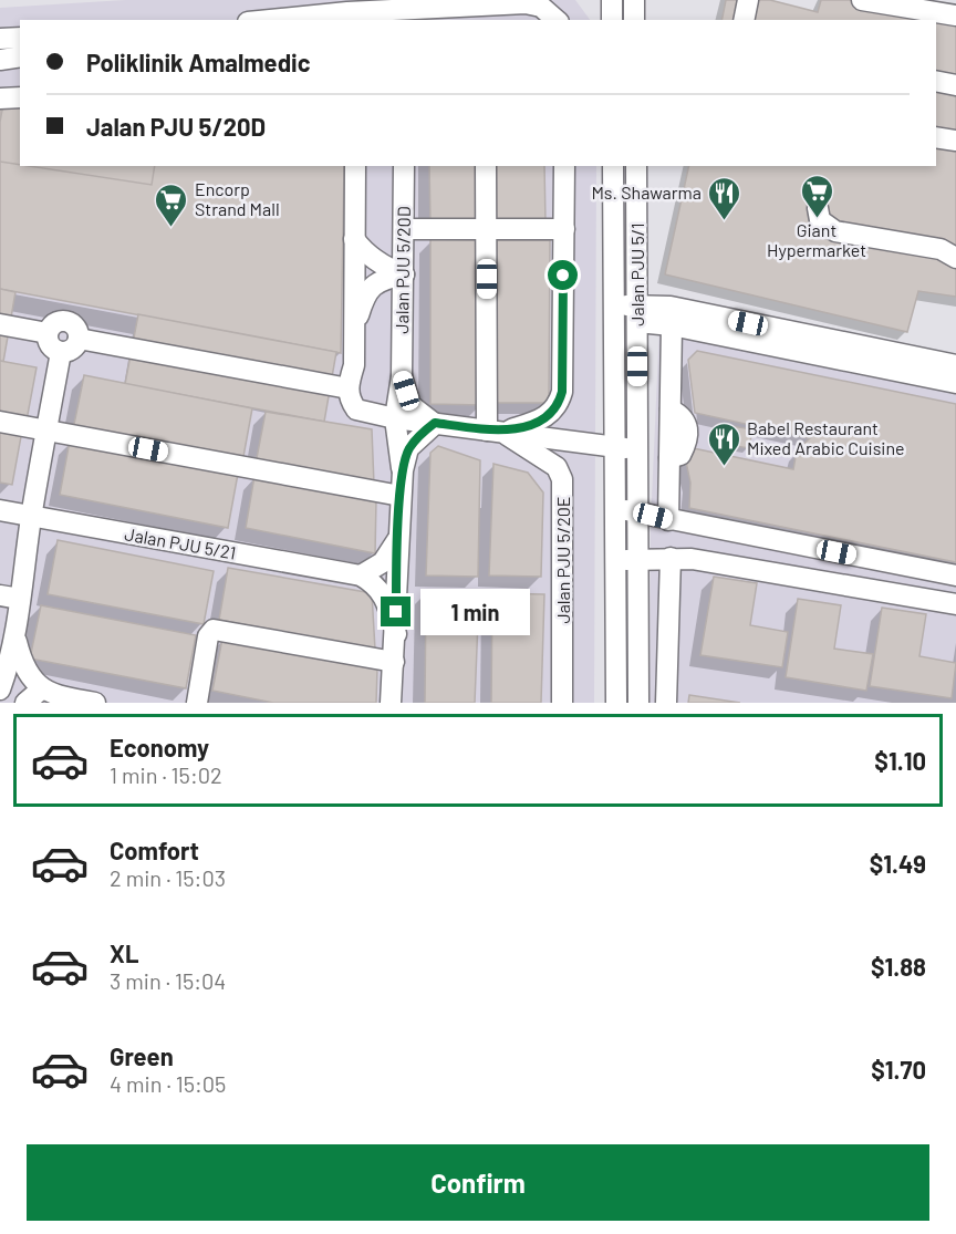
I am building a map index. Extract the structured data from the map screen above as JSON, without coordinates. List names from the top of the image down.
{
  "streets": {
    "street": [
      "Jalan PJU 5/20D",
      "Jalan PJU 5/1",
      "Jalan PJU 5/21",
      "Jalan PJU 5/20E"
    ]
  },
  "places": {
    "supermarket": ["Giant Hypermarket", "Encorp Strand Mall"],
    "restaurant": ["Ms. Shawarma", "Babel Restaurant Mixed Arabic Cuisine"]
  },
  "page": {
    "banner": ["Poliklinik Amalmedic", "Jalan PJU 5/20D"],
    "bubble": "1 min",
    "list": [
      {
        "name": "Economy",
        "note": "1 min · 15:02",
        "value": "$1.10"
      },
      {
        "name": "Comfort",
        "note": "2 min · 15:03",
        "value": "$1.49"
      },
      {
        "name": "XL",
        "note": "3 min · 15:04",
        "value": "$1.88"
      },
      {
        "name": "Green",
        "note": "4 min · 15:05",
        "value": "$1.70"
      }
    ],
    "buttons": "Confirm"
  }
}
